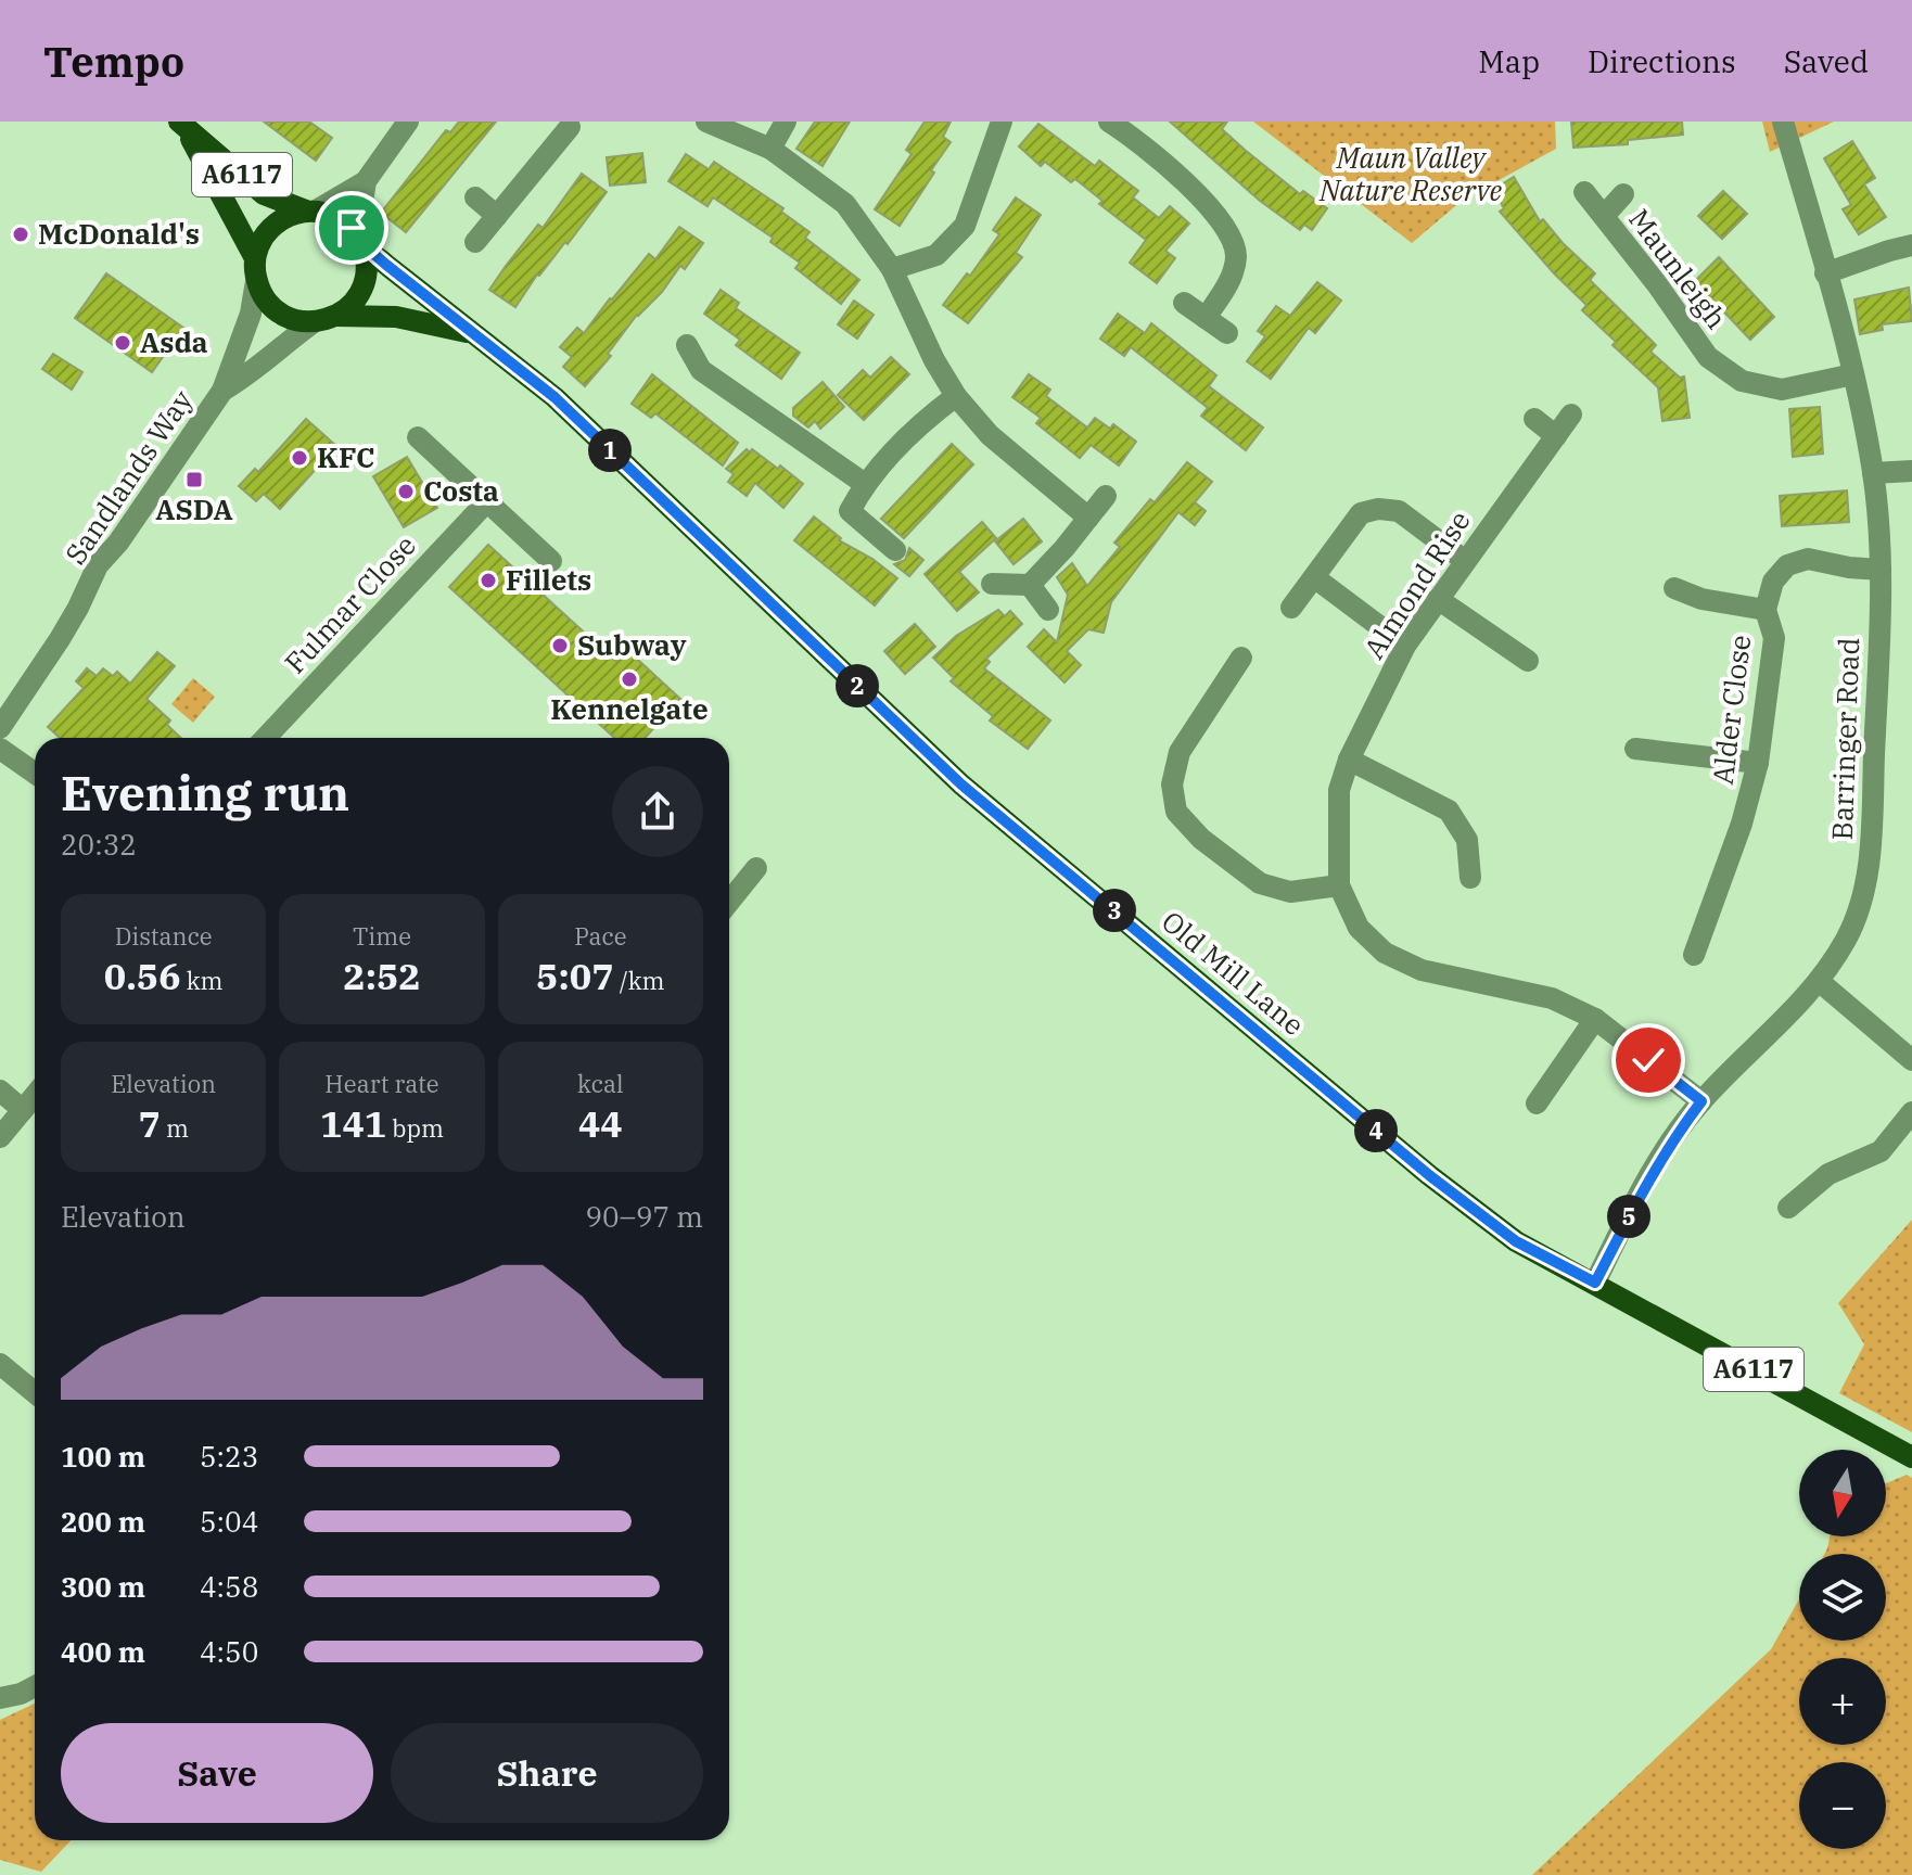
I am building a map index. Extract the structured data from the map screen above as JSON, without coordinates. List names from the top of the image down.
{
  "streets": {
    "main road": ["A6117", "Old Mill Lane"],
    "street": [
      "Maunleigh",
      "Sandlands Way",
      "Almond Rise",
      "Fulmar Close",
      "Alder Close",
      "Barringer Road"
    ]
  },
  "crossings": [
    ["A6117", "Old Mill Lane"],
    ["Maunleigh", "Barringer Road"],
    ["Almond Rise", "Barringer Road"],
    ["Alder Close", "Barringer Road"],
    ["Barringer Road", "Old Mill Lane"]
  ],
  "parks": ["Maun Valley Nature Reserve"],
  "places": {
    "other": [
      "McDonald's",
      "Asda",
      "KFC",
      "Costa",
      "Fillets",
      "Subway",
      "Kennelgate"
    ],
    "transit": ["ASDA"]
  },
  "north": "bottom",
  "page": {
    "header": "Tempo",
    "nav": ["Map", "Directions", "Saved"],
    "pins": [
      "1",
      "2",
      "3",
      "4",
      "5"
    ],
    "heading": ["Evening run", "20:32"],
    "stats": [
      ["Distance", "0.56 km"],
      ["Time", "2:52"],
      ["Pace", "5:07 /km"],
      ["Elevation", "7 m"],
      ["Heart rate", "141 bpm"],
      ["kcal", "44"]
    ],
    "chart": ["Elevation", "90–97 m"],
    "list": [
      {
        "name": "100 m",
        "note": "5:23"
      },
      {
        "name": "200 m",
        "note": "5:04"
      },
      {
        "name": "300 m",
        "note": "4:58"
      },
      {
        "name": "400 m",
        "note": "4:50"
      }
    ],
    "map_buttons": ["+", "−"],
    "buttons": ["Save", "Share"]
  }
}
